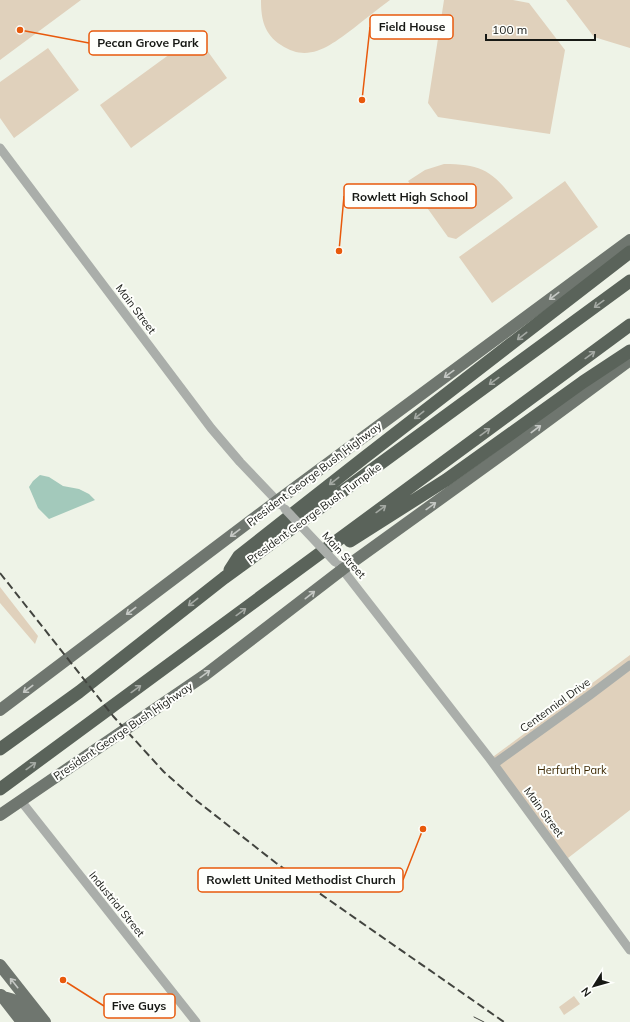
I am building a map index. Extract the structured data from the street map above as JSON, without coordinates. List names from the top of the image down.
{
  "streets": {
    "highway": ["President George Bush Turnpike"],
    "main road": ["President George Bush Highway"],
    "street": ["Main Street", "Centennial Drive", "Industrial Street"]
  },
  "crossings": [
    ["Main Street", "President George Bush Highway"],
    ["Main Street", "Centennial Drive"],
    ["President George Bush Highway", "Industrial Street"]
  ],
  "parks": ["Herfurth Park"],
  "places": [
    "Pecan Grove Park",
    "Field House",
    "Rowlett High School",
    "Rowlett United Methodist Church",
    "Five Guys"
  ],
  "scale_bar": "100 m",
  "north": "bottom left"
}
